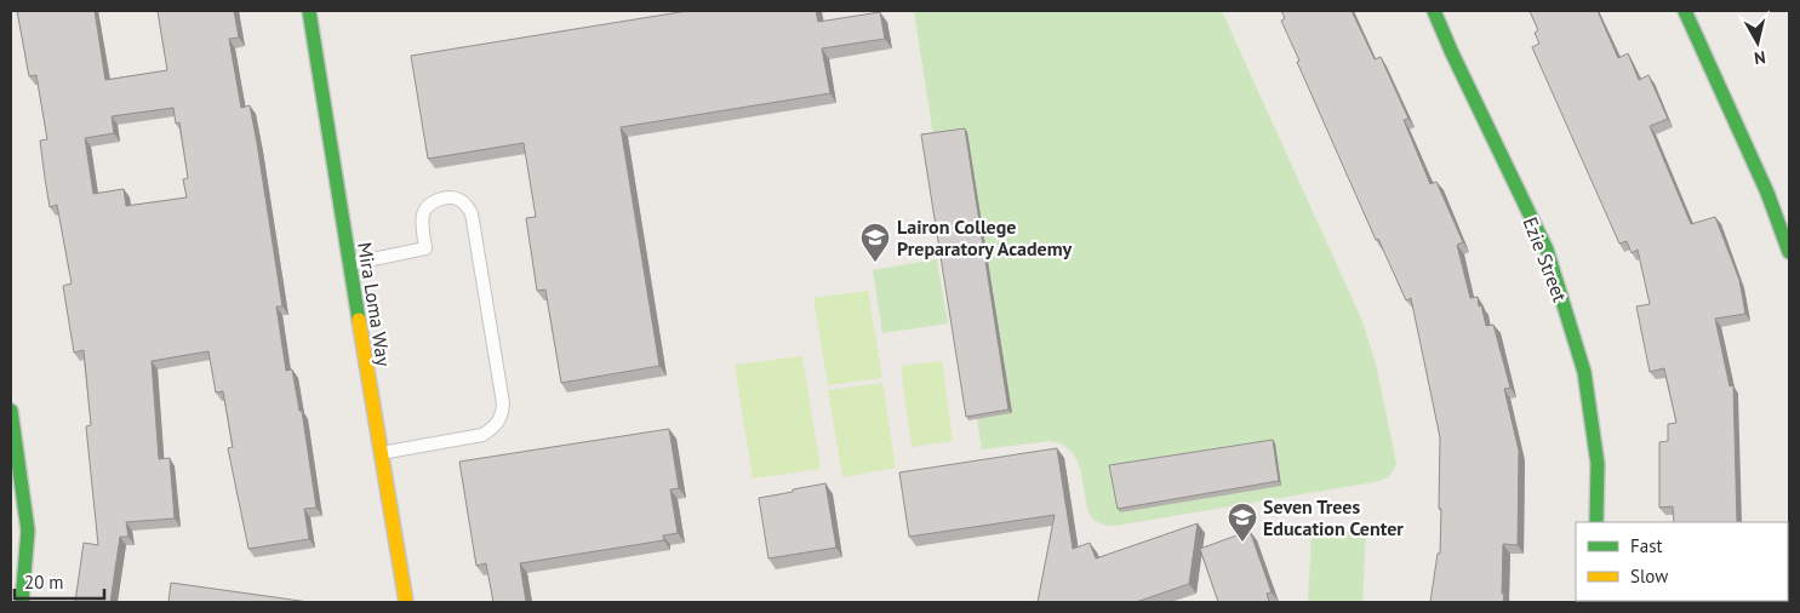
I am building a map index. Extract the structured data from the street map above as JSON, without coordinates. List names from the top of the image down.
{
  "streets": {
    "street": ["Ezie Street", "Mira Loma Way"]
  },
  "places": {
    "school or university": ["Lairon College Preparatory Academy", "Seven Trees Education Center"]
  },
  "legend": ["Fast", "Slow"],
  "scale_bar": "20 m",
  "north": "bottom"
}
